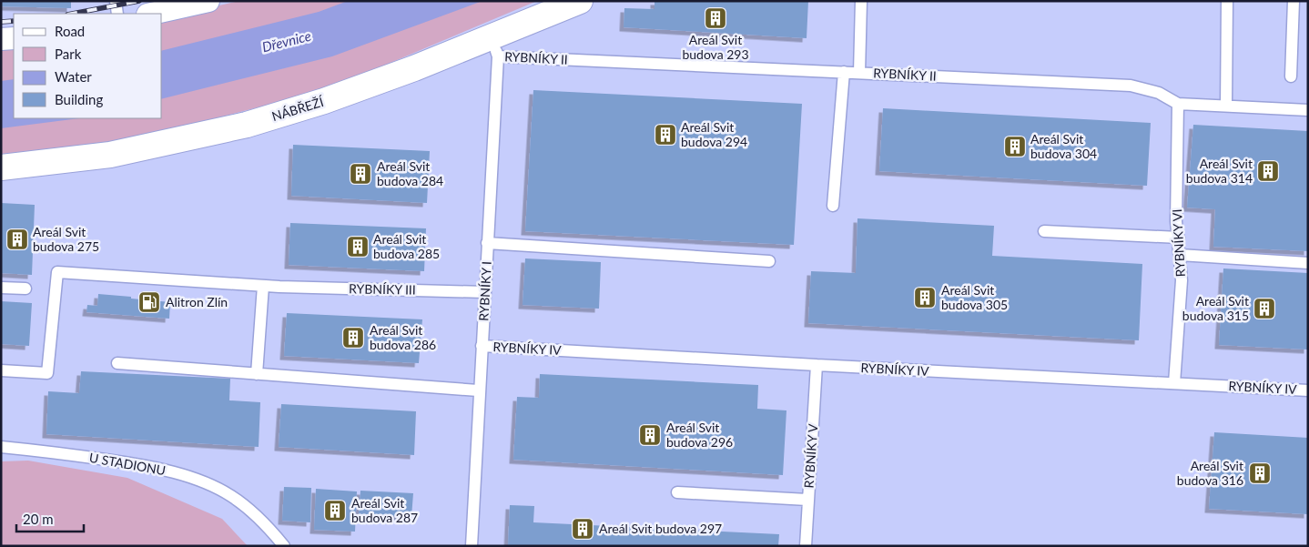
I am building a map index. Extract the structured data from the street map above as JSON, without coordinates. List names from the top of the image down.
{
  "streets": {
    "street": ["NÁBŘEŽÍ"],
    "lane": [
      "RYBNÍKY II",
      "RYBNÍKY VI",
      "RYBNÍKY III",
      "RYBNÍKY I",
      "RYBNÍKY IV",
      "RYBNÍKY V",
      "U STADIONU"
    ]
  },
  "crossings": [
    ["RYBNÍKY II", "NÁBŘEŽÍ"],
    ["RYBNÍKY II", "RYBNÍKY VI"],
    ["RYBNÍKY II", "RYBNÍKY I"],
    ["NÁBŘEŽÍ", "RYBNÍKY I"],
    ["RYBNÍKY VI", "RYBNÍKY IV"],
    ["RYBNÍKY III", "RYBNÍKY I"],
    ["RYBNÍKY I", "RYBNÍKY IV"],
    ["RYBNÍKY IV", "RYBNÍKY V"]
  ],
  "water": ["Dřevnice"],
  "places": {
    "building": [
      "Areál Svit budova 293",
      "Areál Svit budova 294",
      "Areál Svit budova 304",
      "Areál Svit budova 314",
      "Areál Svit budova 284",
      "Areál Svit budova 275",
      "Areál Svit budova 285",
      "Areál Svit budova 305",
      "Areál Svit budova 315",
      "Areál Svit budova 286",
      "Areál Svit budova 296",
      "Areál Svit budova 316",
      "Areál Svit budova 287",
      "Areál Svit budova 297"
    ],
    "fuel station": ["Alitron Zlín"]
  },
  "legend": [
    "Road",
    "Park",
    "Water",
    "Building"
  ],
  "scale_bar": "20 m"
}
